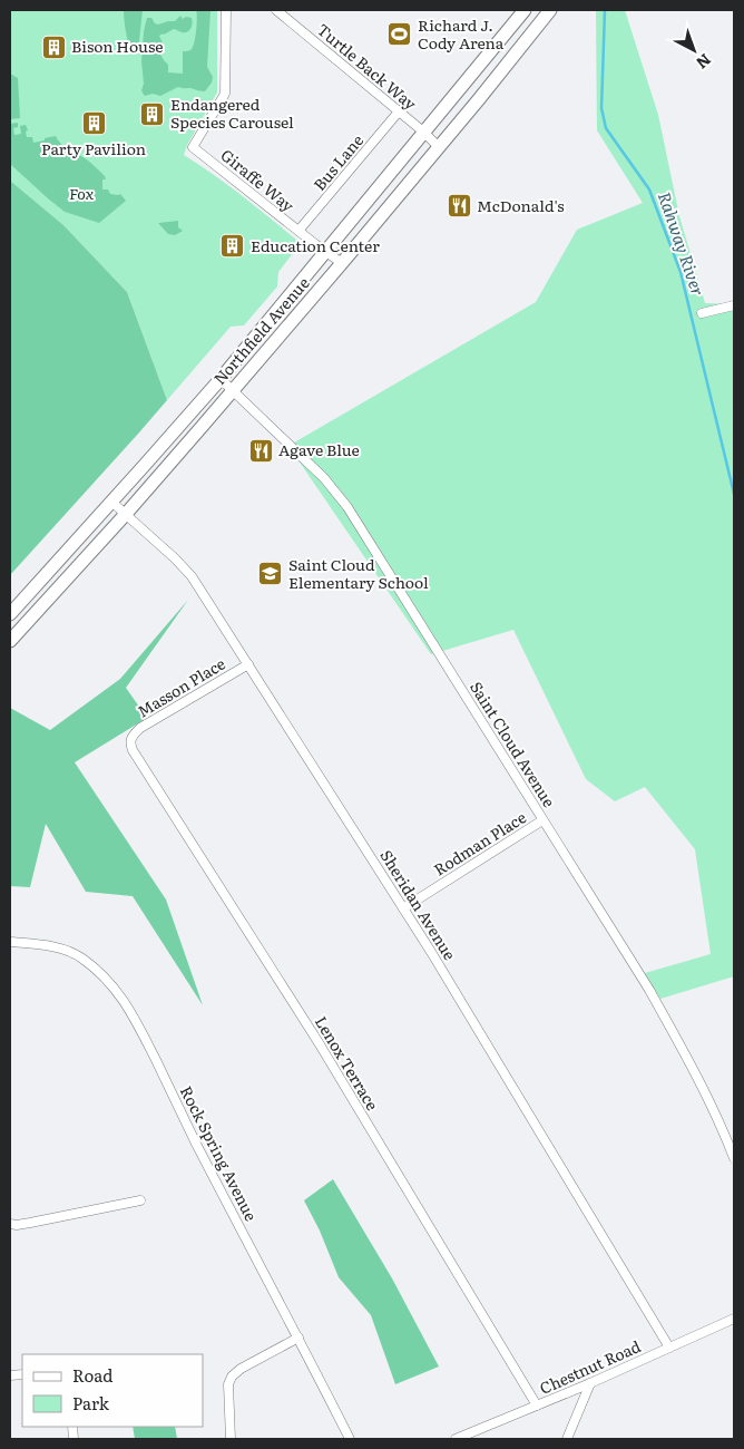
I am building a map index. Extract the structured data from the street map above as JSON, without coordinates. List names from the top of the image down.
{
  "streets": {
    "main road": ["Northfield Avenue"],
    "street": [
      "Turtle Back Way",
      "Bus Lane",
      "Giraffe Way",
      "Masson Place",
      "Saint Cloud Avenue",
      "Rodman Place",
      "Sheridan Avenue",
      "Lenox Terrace",
      "Rock Spring Avenue",
      "Chestnut Road"
    ]
  },
  "crossings": [
    ["Turtle Back Way", "Bus Lane"],
    ["Turtle Back Way", "Northfield Avenue"],
    ["Bus Lane", "Giraffe Way"],
    ["Giraffe Way", "Northfield Avenue"],
    ["Northfield Avenue", "Saint Cloud Avenue"],
    ["Northfield Avenue", "Sheridan Avenue"],
    ["Masson Place", "Sheridan Avenue"],
    ["Masson Place", "Lenox Terrace"],
    ["Saint Cloud Avenue", "Rodman Place"],
    ["Rodman Place", "Sheridan Avenue"],
    ["Sheridan Avenue", "Chestnut Road"],
    ["Lenox Terrace", "Chestnut Road"]
  ],
  "water": ["Rahway River"],
  "parks": ["Fox"],
  "places": {
    "sports": ["Richard J. Cody Arena"],
    "building": [
      "Bison House",
      "Endangered Species Carousel",
      "Party Pavilion",
      "Education Center"
    ],
    "restaurant": ["McDonald's", "Agave Blue"],
    "school or university": ["Saint Cloud Elementary School"]
  },
  "legend": ["Road", "Park"],
  "north": "bottom right"
}
